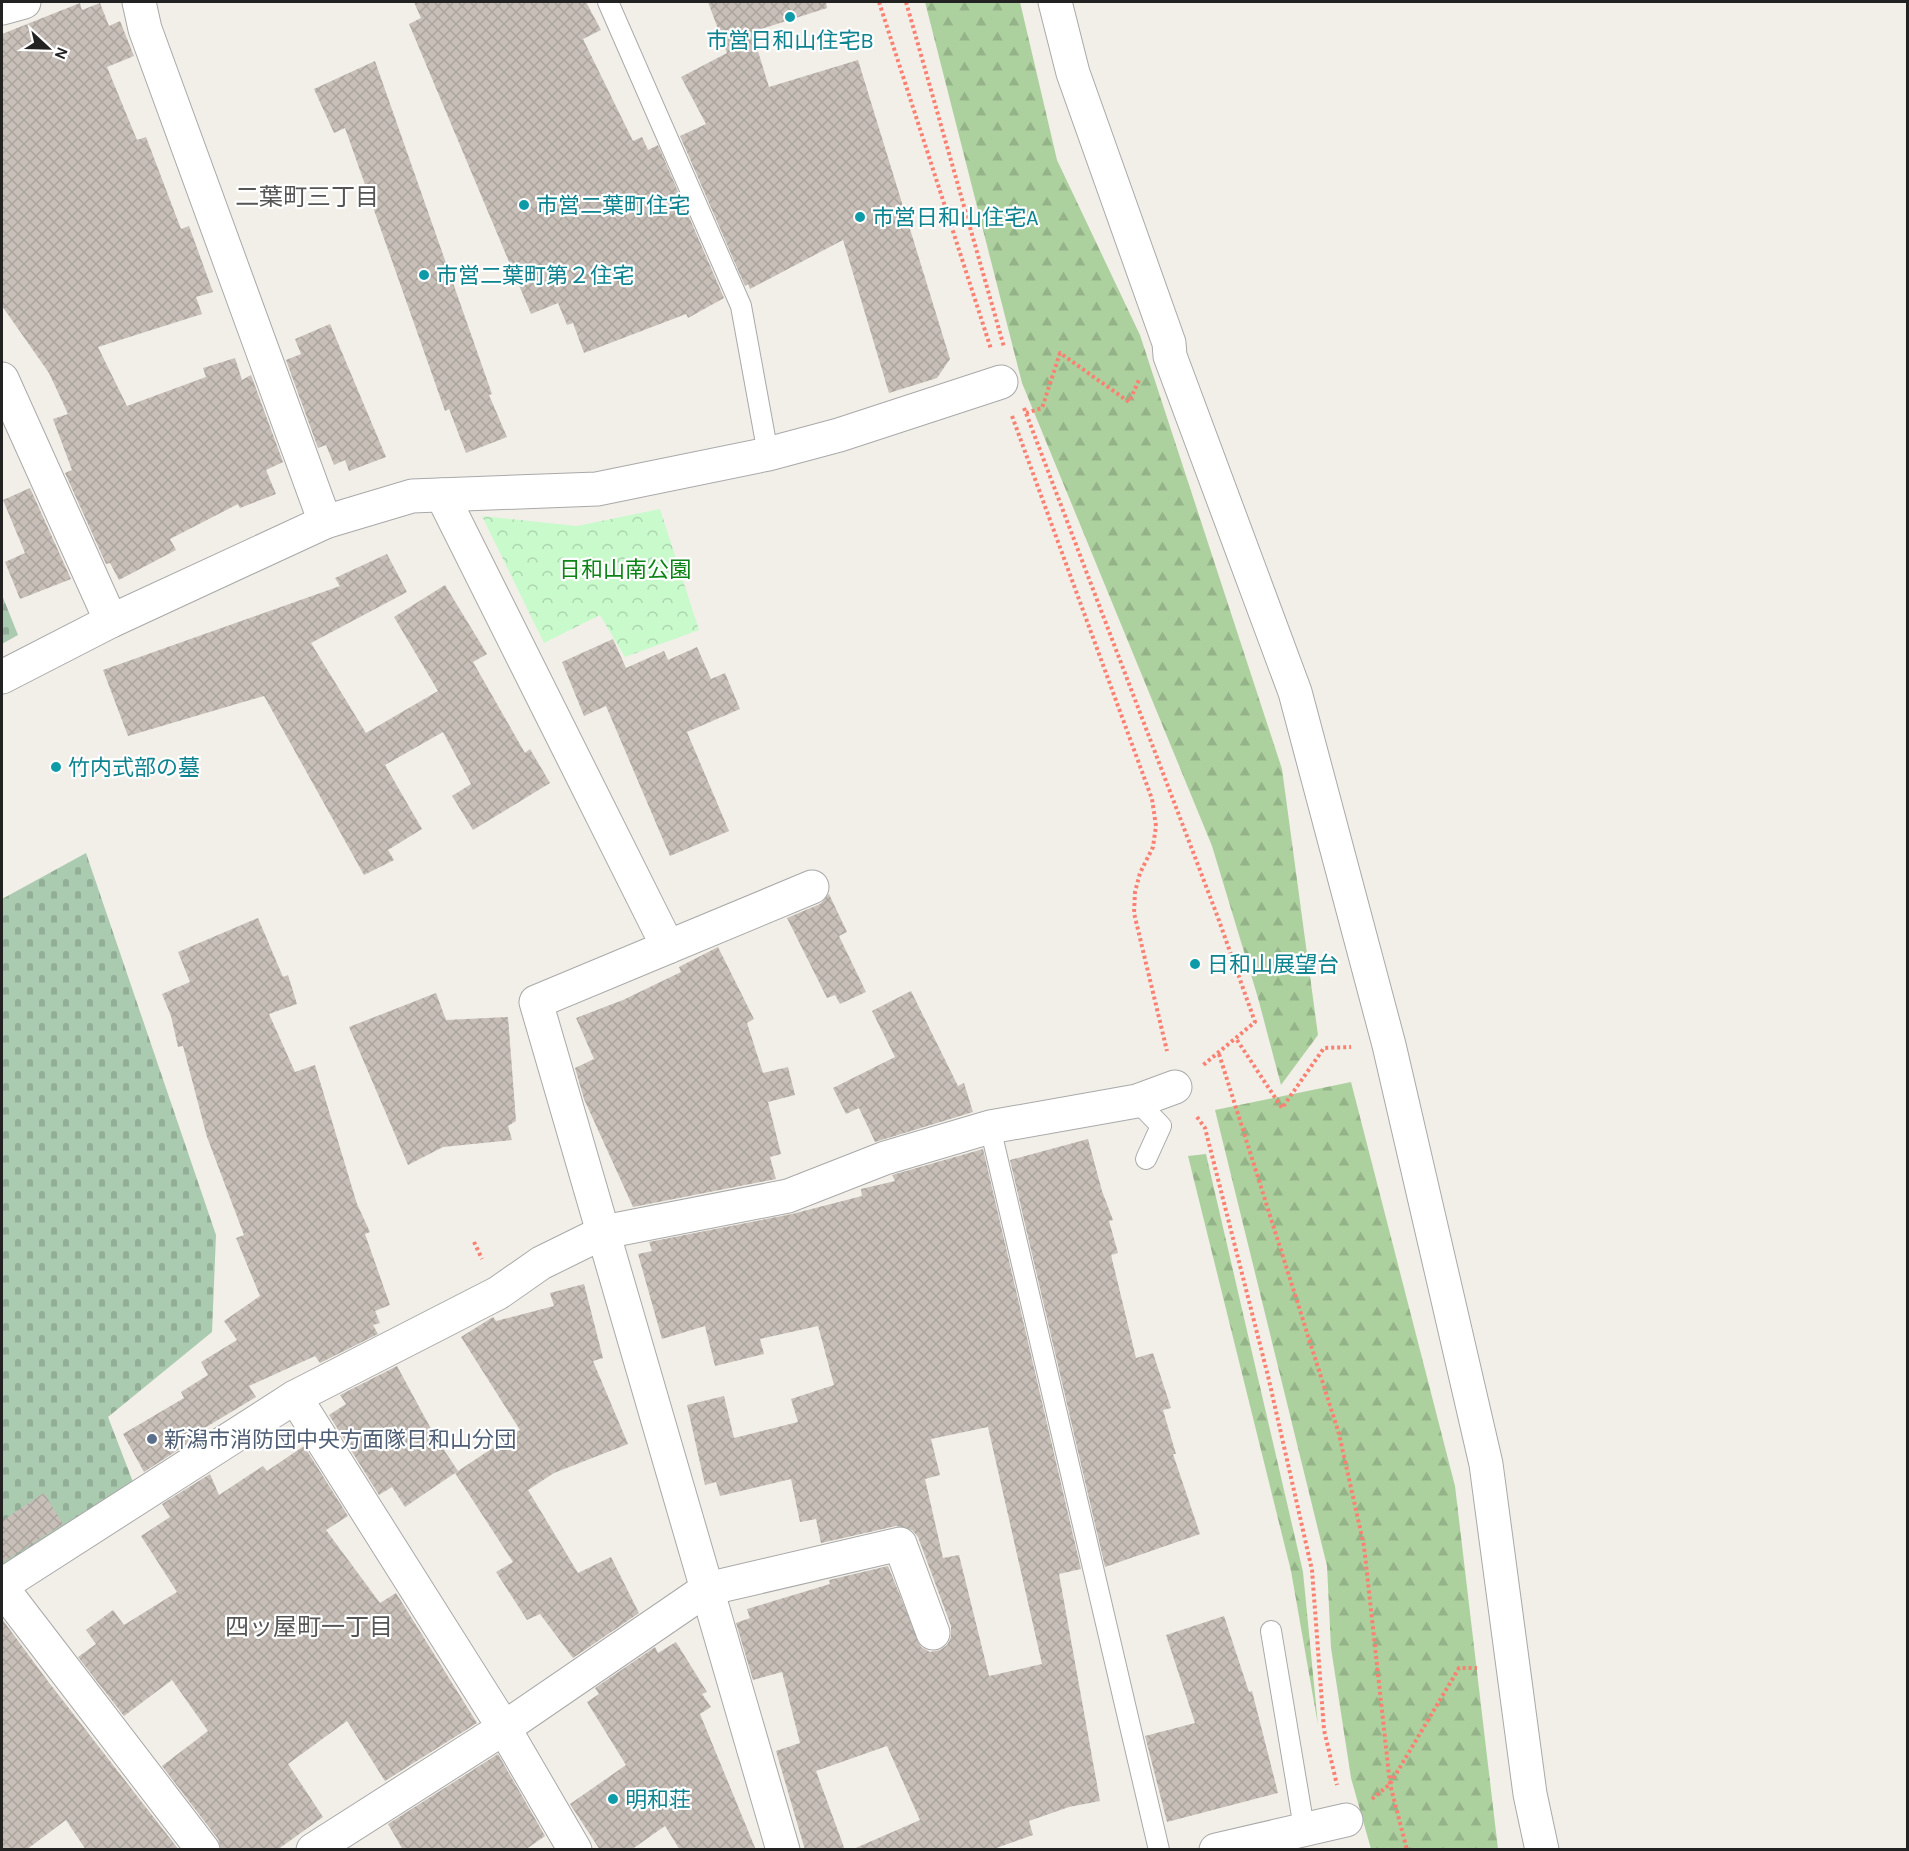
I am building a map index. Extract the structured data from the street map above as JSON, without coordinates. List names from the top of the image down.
{
  "districts": ["二葉町三丁目", "四ッ屋町一丁目"],
  "parks": ["日和山南公園"],
  "places": [
    "市営日和山住宅B",
    "市営二葉町住宅",
    "市営日和山住宅A",
    "市営二葉町第２住宅",
    "竹内式部の墓",
    "日和山展望台",
    "新潟市消防団中央方面隊日和山分団",
    "明和荘"
  ],
  "north": "right"
}
